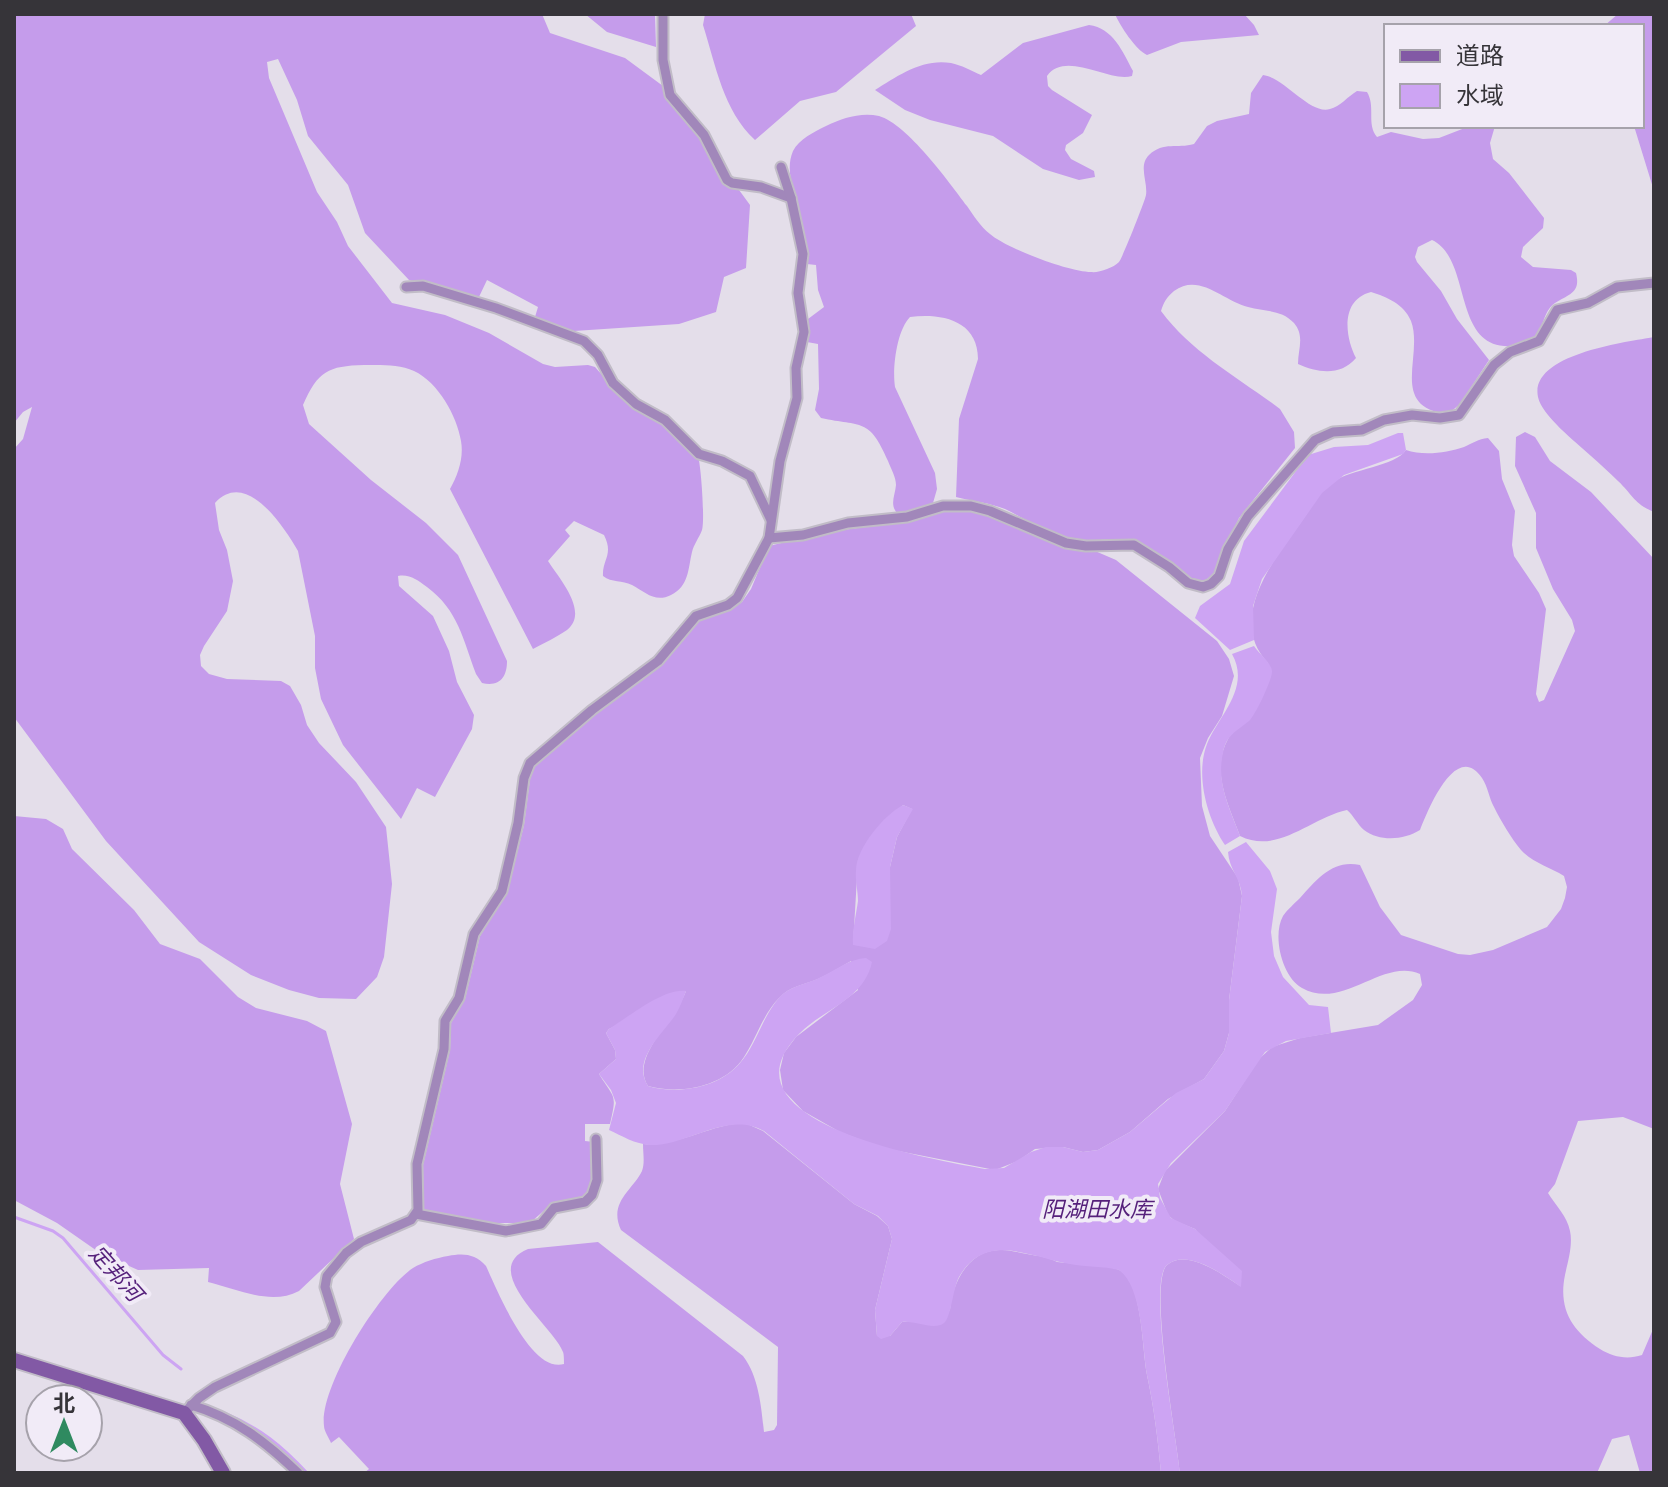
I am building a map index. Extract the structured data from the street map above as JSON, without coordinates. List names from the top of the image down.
{
  "water": ["阳湖田水库", "定邦河"],
  "legend": ["道路", "水域"],
  "north": "top"
}
